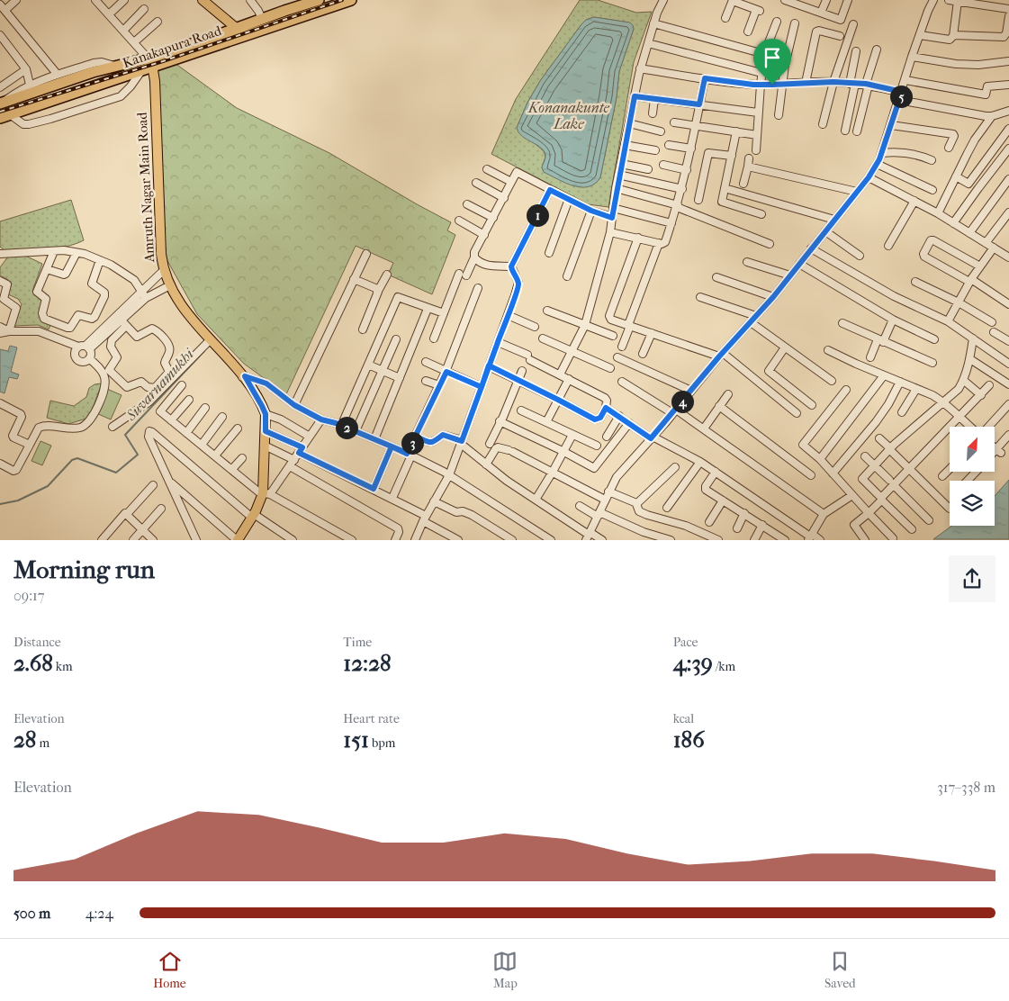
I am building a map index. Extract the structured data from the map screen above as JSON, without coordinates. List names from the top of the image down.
{
  "streets": {
    "highway": ["Kanakapura Road"],
    "main road": ["Amruth Nagar Main Road"]
  },
  "crossings": [
    ["Kanakapura Road", "Amruth Nagar Main Road"]
  ],
  "water": ["Konanakunte Lake", "Suvarnamukhi"],
  "north": "top right",
  "page": {
    "pins": [
      "5",
      "1",
      "4",
      "2",
      "3"
    ],
    "heading": ["Morning run", "09:17"],
    "stats": [
      ["Distance", "2.68 km"],
      ["Time", "12:28"],
      ["Pace", "4:39 /km"],
      ["Elevation", "28 m"],
      ["Heart rate", "151 bpm"],
      ["kcal", "186"]
    ],
    "chart": ["Elevation", "317–338 m"],
    "list": [
      {
        "name": "500 m",
        "note": "4:24"
      }
    ],
    "tabs": ["Home", "Map", "Saved"]
  }
}
